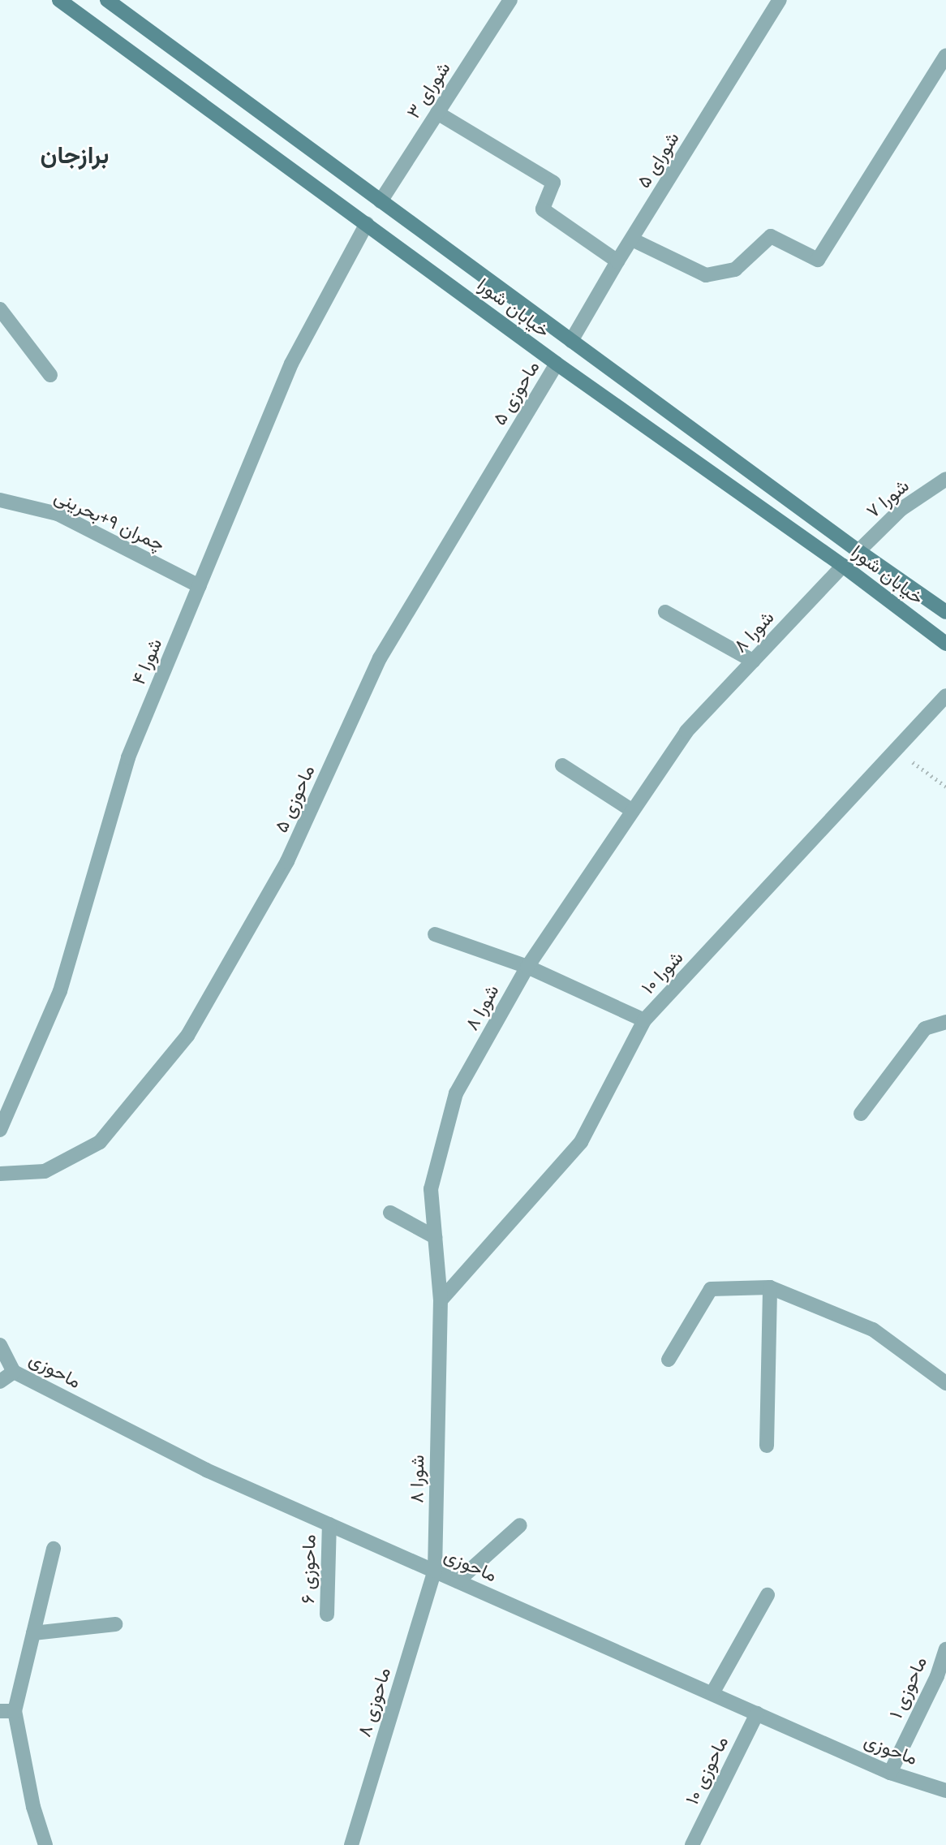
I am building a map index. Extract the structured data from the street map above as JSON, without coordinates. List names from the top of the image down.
{
  "streets": {
    "main road": ["خیابان شورا"],
    "street": [
      "شورای ۳",
      "شورای ۵",
      "ماحوزی ۵",
      "شورا ۷",
      "چمران ۹+بحرینی",
      "شورا ۸",
      "شورا ۴",
      "شورا ۱۰",
      "ماحوزی",
      "ماحوزی ۶",
      "ماحوزی ۱",
      "ماحوزی ۸",
      "ماحوزی ۱۰"
    ]
  },
  "crossings": [
    ["شورای ۳", "خیابان شورا"],
    ["شورای ۵", "خیابان شورا"],
    ["خیابان شورا", "ماحوزی ۵"],
    ["خیابان شورا", "شورا ۷"],
    ["خیابان شورا", "شورا ۸"],
    ["خیابان شورا", "شورا ۴"],
    ["چمران ۹+بحرینی", "شورا ۴"],
    ["شورا ۸", "شورا ۱۰"],
    ["شورا ۸", "ماحوزی"],
    ["شورا ۸", "ماحوزی ۸"],
    ["ماحوزی", "ماحوزی ۶"],
    ["ماحوزی", "ماحوزی ۱"],
    ["ماحوزی", "ماحوزی ۸"],
    ["ماحوزی", "ماحوزی ۱۰"]
  ],
  "districts": ["برازجان"]
}
